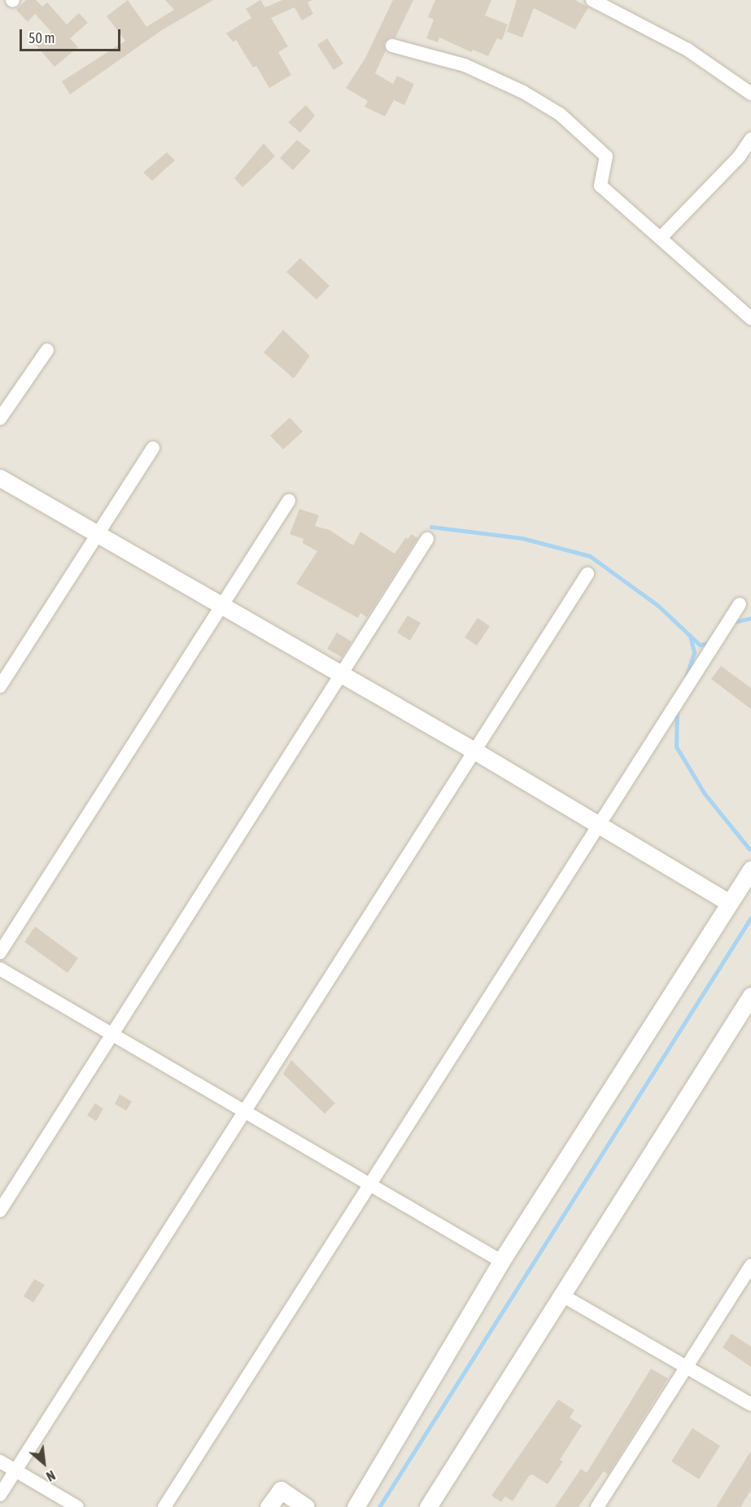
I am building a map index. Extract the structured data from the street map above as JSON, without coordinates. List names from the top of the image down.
{
  "scale_bar": "50 m",
  "north": "bottom right"
}
